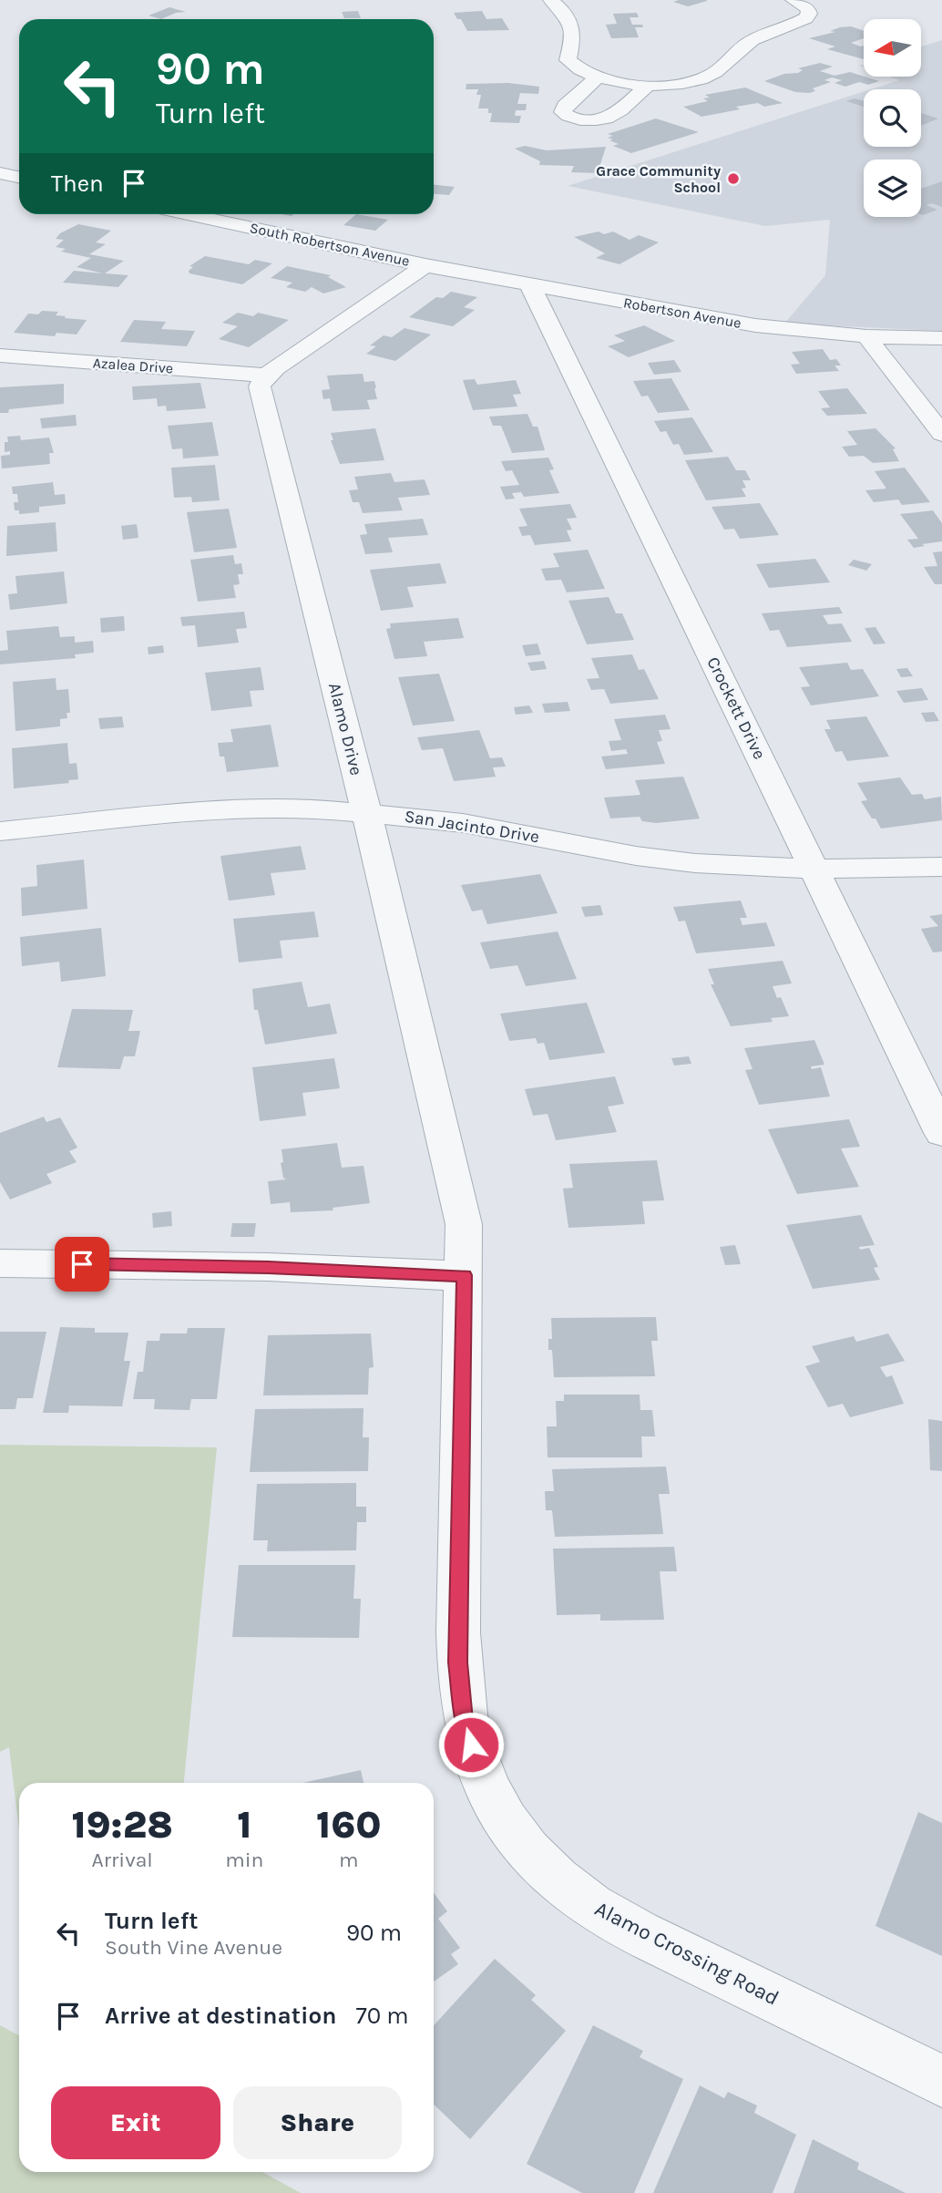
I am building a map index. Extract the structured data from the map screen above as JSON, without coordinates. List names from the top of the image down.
{
  "streets": {
    "street": [
      "South Robertson Avenue",
      "Robertson Avenue",
      "Azalea Drive",
      "Crockett Drive",
      "Alamo Drive",
      "San Jacinto Drive",
      "Alamo Crossing Road"
    ]
  },
  "crossings": [
    ["South Robertson Avenue", "Robertson Avenue"],
    ["Robertson Avenue", "Crockett Drive"],
    ["Azalea Drive", "Alamo Drive"],
    ["Crockett Drive", "San Jacinto Drive"],
    ["Alamo Drive", "San Jacinto Drive"],
    ["Alamo Drive", "Alamo Crossing Road"]
  ],
  "places": ["Grace Community School"],
  "north": "left",
  "page": {
    "turn": ["90 m", "Turn left"],
    "then": "Then",
    "eta": [
      "19:28",
      "Arrival",
      "1",
      "min",
      "160",
      "m"
    ],
    "list": [
      {
        "name": "Turn left",
        "note": "South Vine Avenue",
        "value": "90 m"
      },
      {
        "name": "Arrive at destination",
        "value": "70 m"
      }
    ],
    "buttons": ["Exit", "Share"]
  }
}
